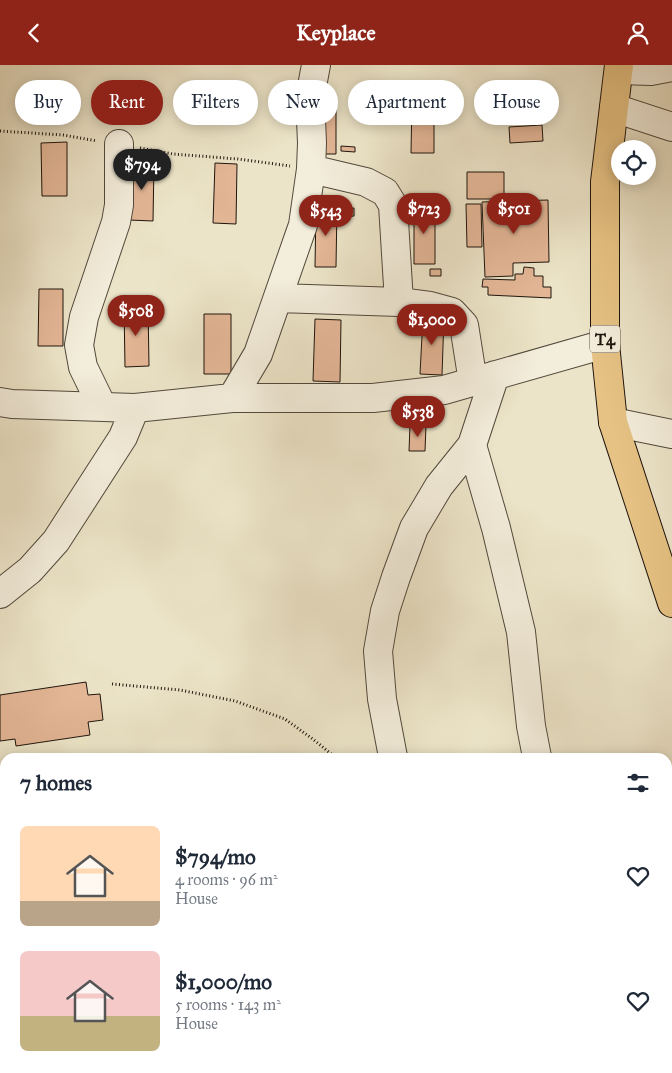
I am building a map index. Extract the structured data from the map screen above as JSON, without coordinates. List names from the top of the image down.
{
  "streets": {
    "highway": ["T4"]
  },
  "page": {
    "header": "Keyplace",
    "chip": [
      "Buy",
      "Rent",
      "Filters",
      "New",
      "Apartment",
      "House"
    ],
    "price": [
      "$794",
      "$723",
      "$501",
      "$543",
      "$508",
      "$1,000",
      "$538"
    ],
    "heading": "7 homes",
    "list": [
      {
        "name": "$794/mo",
        "note": "4 rooms · 96 m² · House"
      },
      {
        "name": "$1,000/mo",
        "note": "5 rooms · 143 m² · House"
      }
    ]
  }
}
